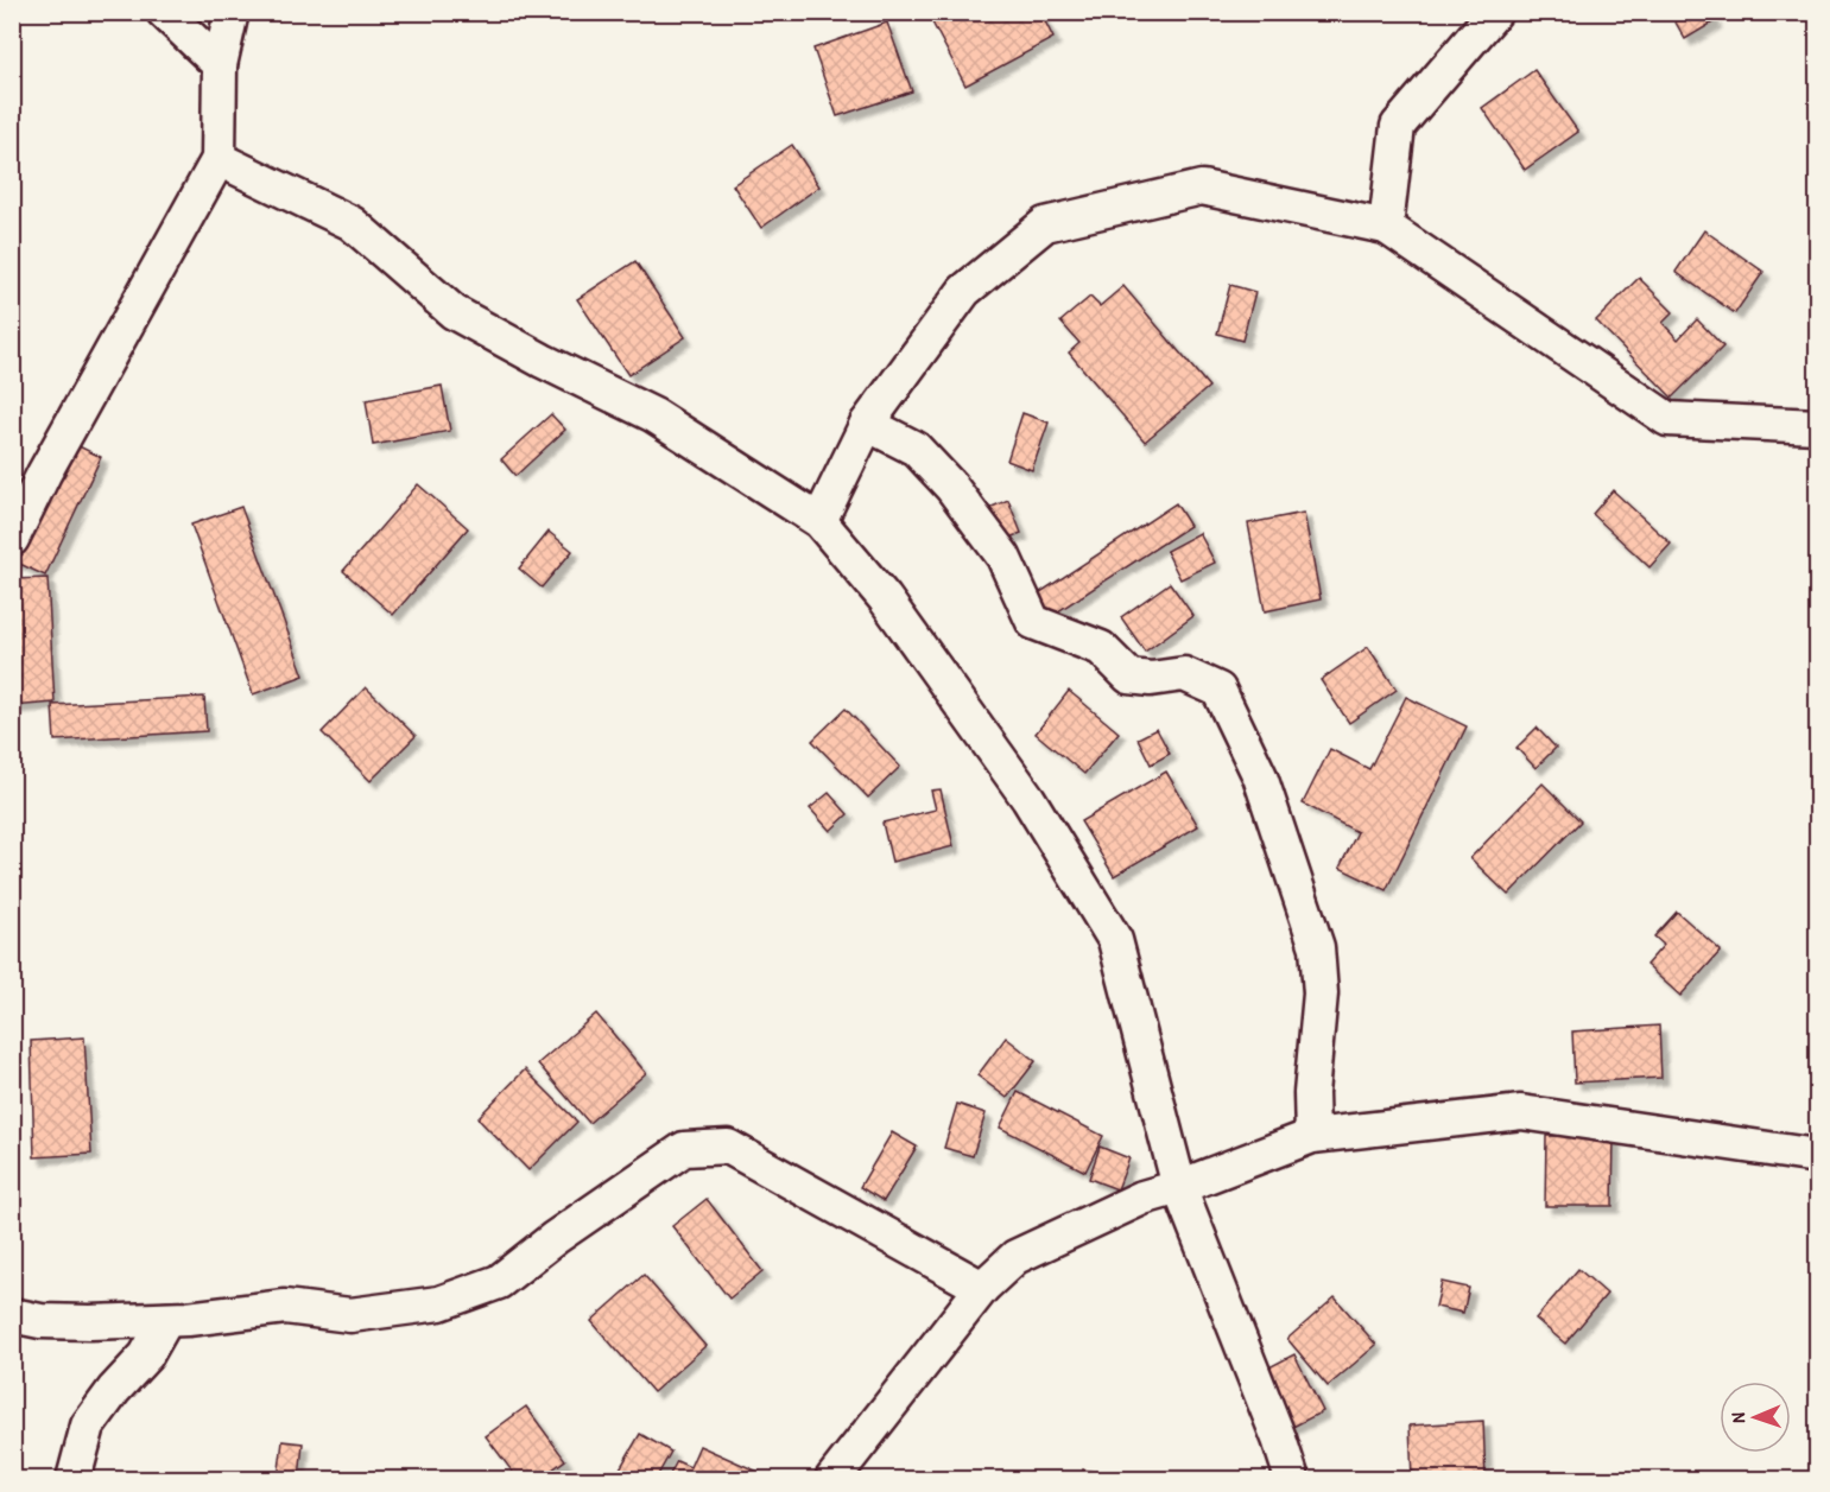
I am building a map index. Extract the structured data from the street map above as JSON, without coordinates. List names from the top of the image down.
{
  "north": "left"
}
